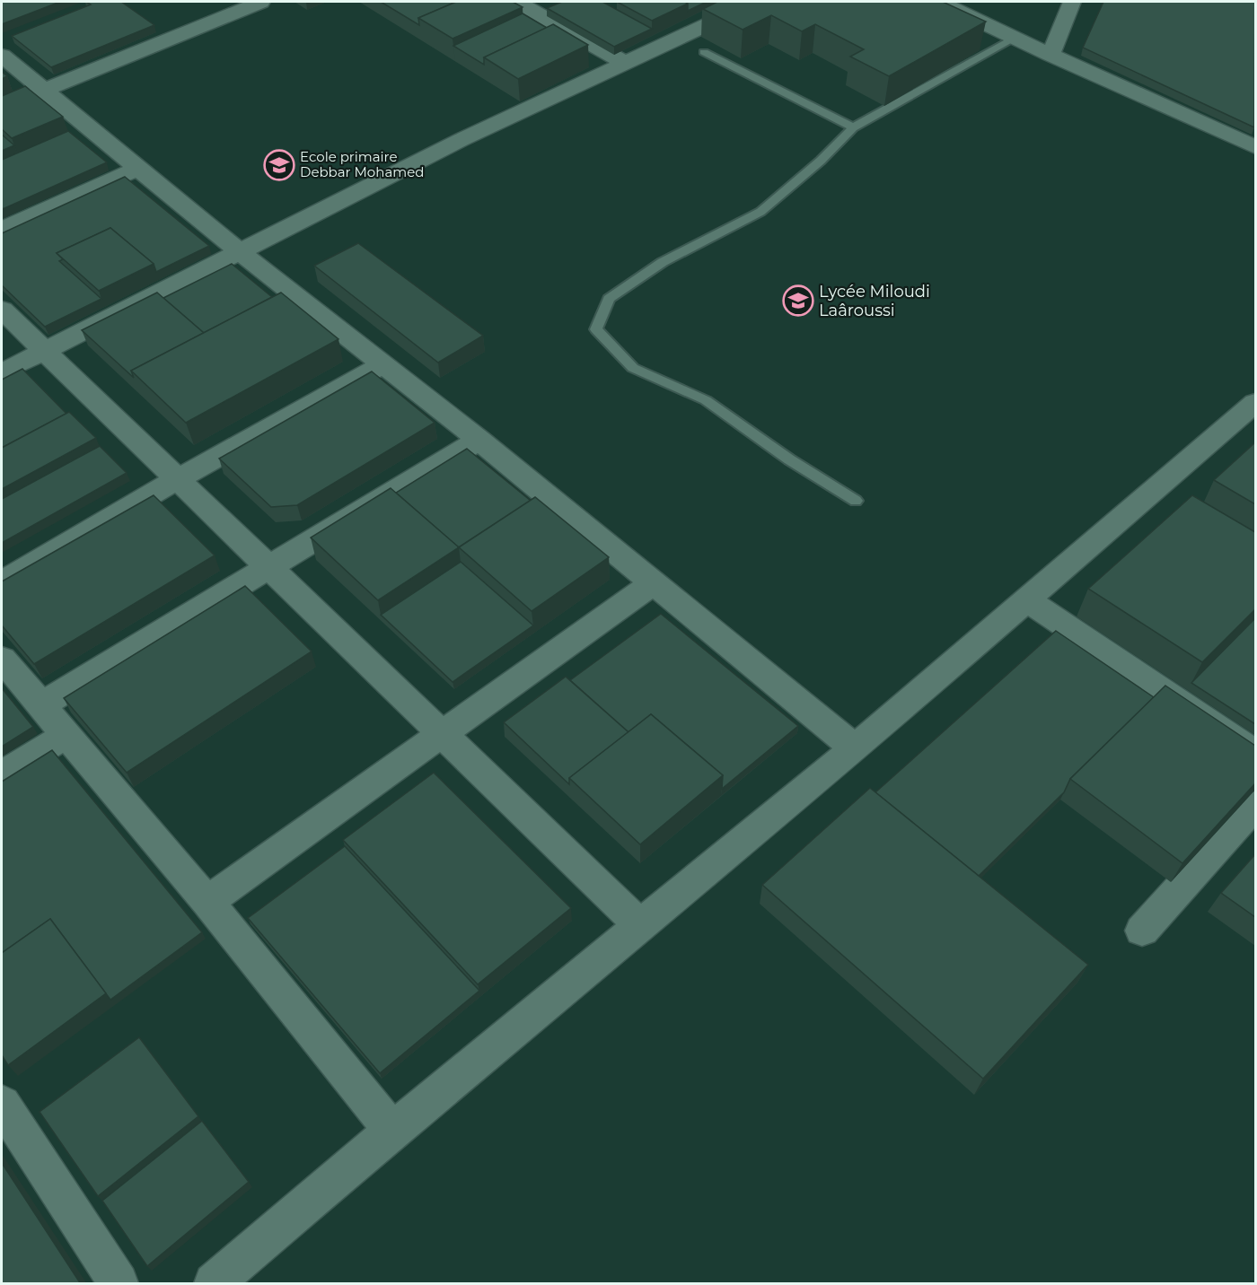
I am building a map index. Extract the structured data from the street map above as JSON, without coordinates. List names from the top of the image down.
{
  "places": {
    "school or university": ["Ecole primaire Debbar Mohamed", "Lycée Miloudi Laâroussi"]
  }
}
